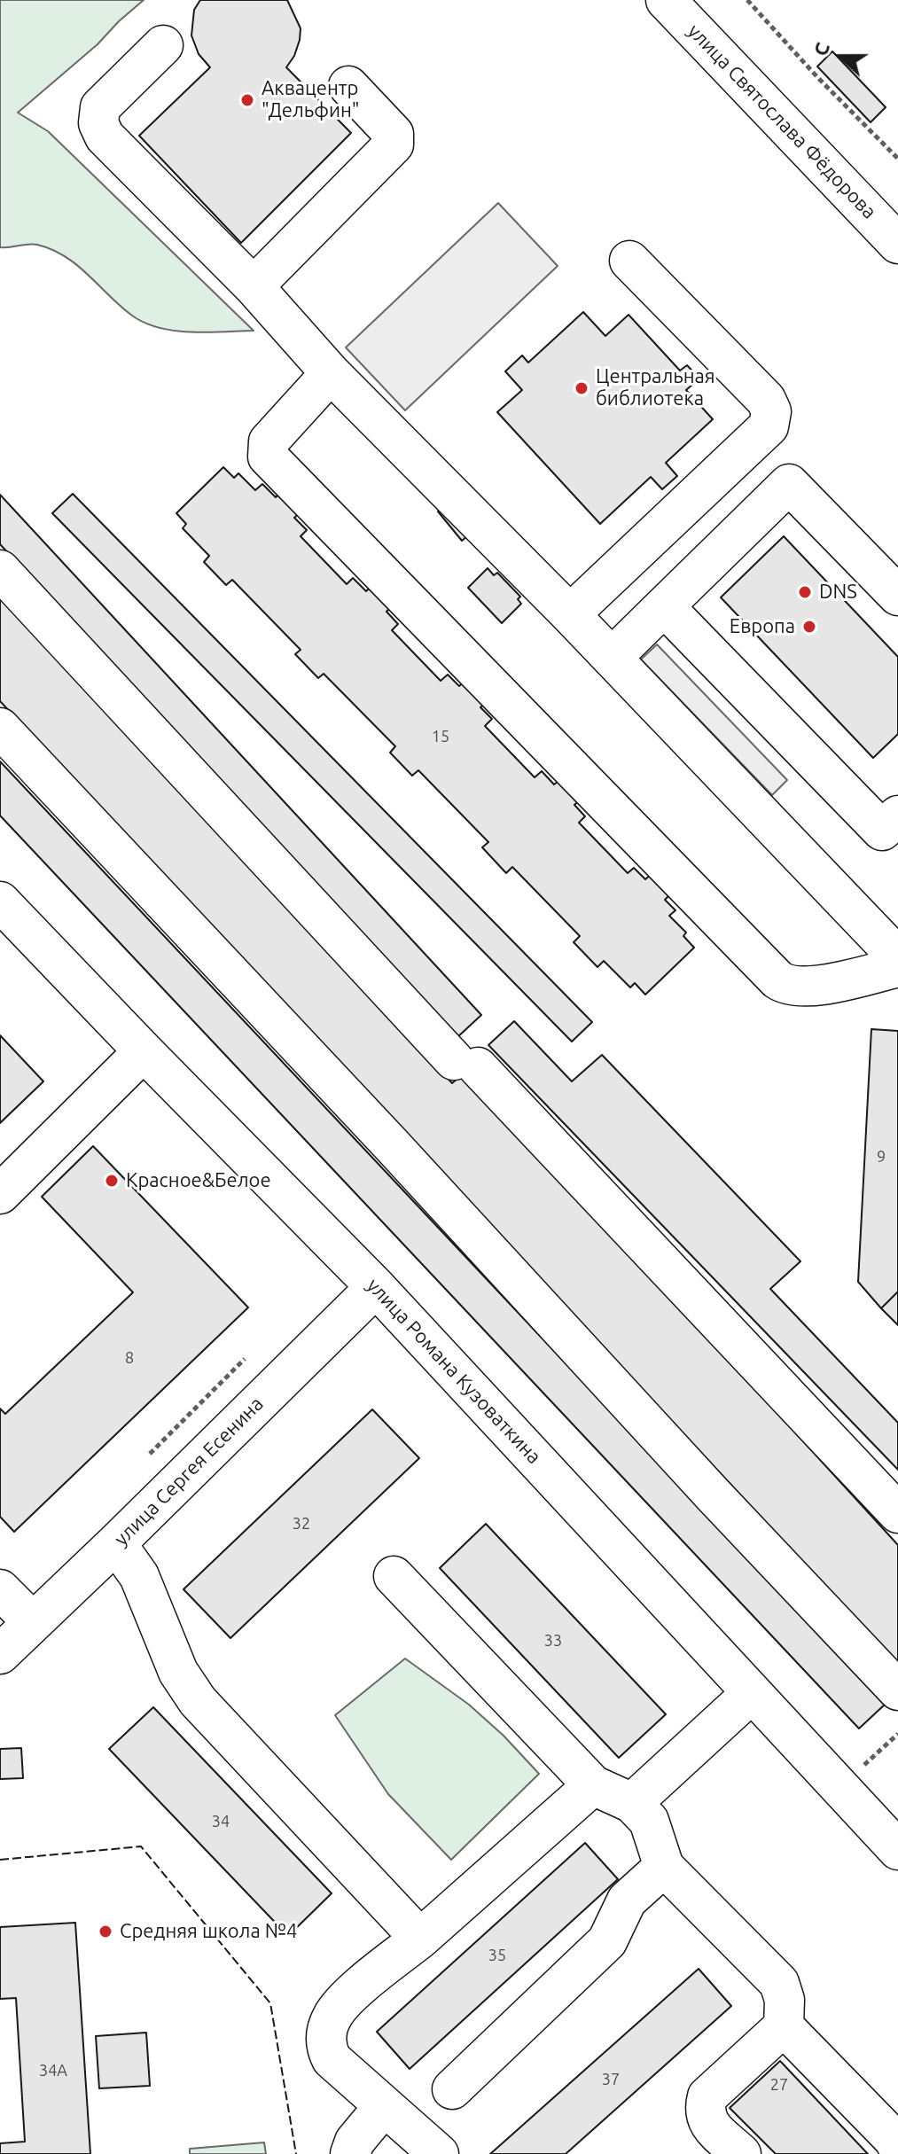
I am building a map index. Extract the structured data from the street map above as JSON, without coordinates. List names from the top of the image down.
{
  "streets": {
    "street": ["улица Святослава Фёдорова", "улица Романа Кузоваткина", "улица Сергея Есенина"]
  },
  "crossings": [
    ["улица Романа Кузоваткина", "улица Сергея Есенина"]
  ],
  "places": [
    "Аквацентр \"Дельфин\"",
    "Центральная библиотека",
    "DNS",
    "Европа",
    "Красное&Белое",
    "Средняя школа №4"
  ],
  "house_numbers": [
    "15",
    "9",
    "8",
    "32",
    "33",
    "34",
    "35",
    "34А",
    "37",
    "27"
  ],
  "north": "left"
}
